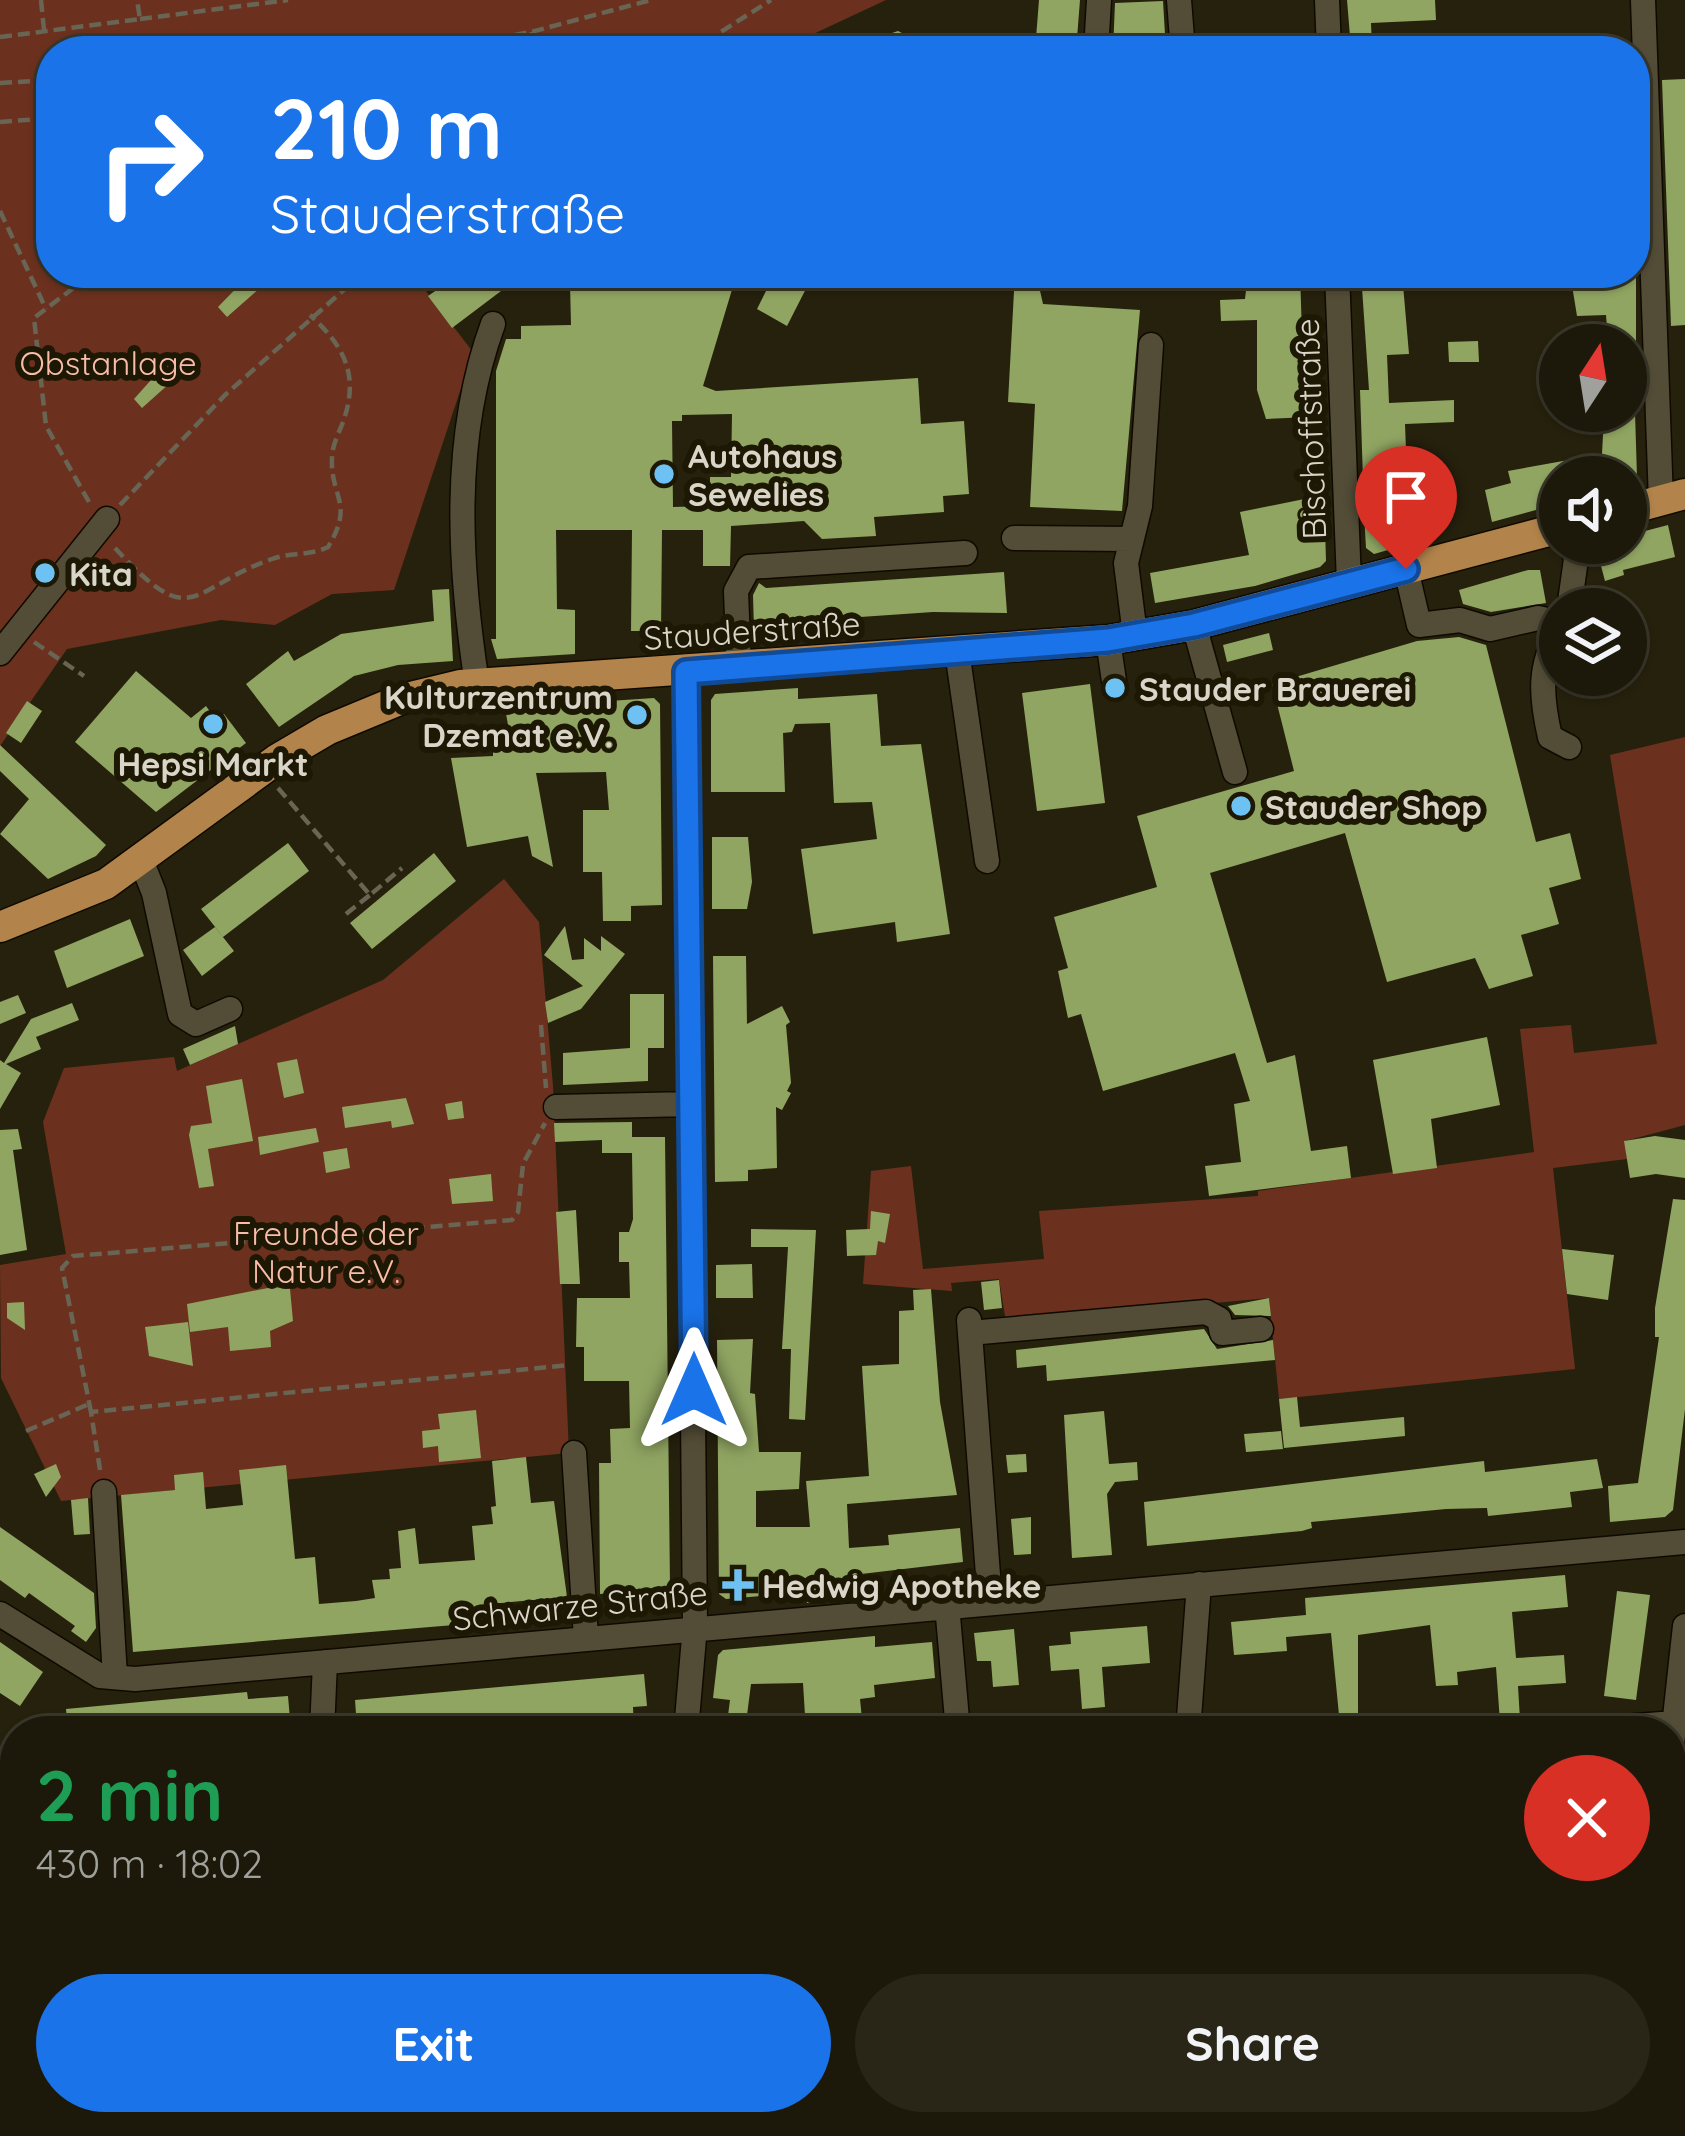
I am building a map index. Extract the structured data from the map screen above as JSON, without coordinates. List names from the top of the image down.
{
  "streets": {
    "main road": ["Stauderstraße"],
    "street": ["Bischoffstraße", "Schwarze Straße"]
  },
  "crossings": [
    ["Bischoffstraße", "Stauderstraße"]
  ],
  "parks": ["Obstanlage", "Freunde der Natur e.V."],
  "places": {
    "other": [
      "Autohaus Sewelies",
      "Kita",
      "Stauder Brauerei",
      "Kulturzentrum Dzemat e.V.",
      "Hepsi Markt",
      "Stauder Shop"
    ],
    "health": ["Hedwig Apotheke"]
  },
  "north": "top",
  "page": {
    "turn": ["210 m", "Stauderstraße"],
    "heading": ["2 min", "430 m · 18:02"],
    "buttons": ["Exit", "Share"]
  }
}
